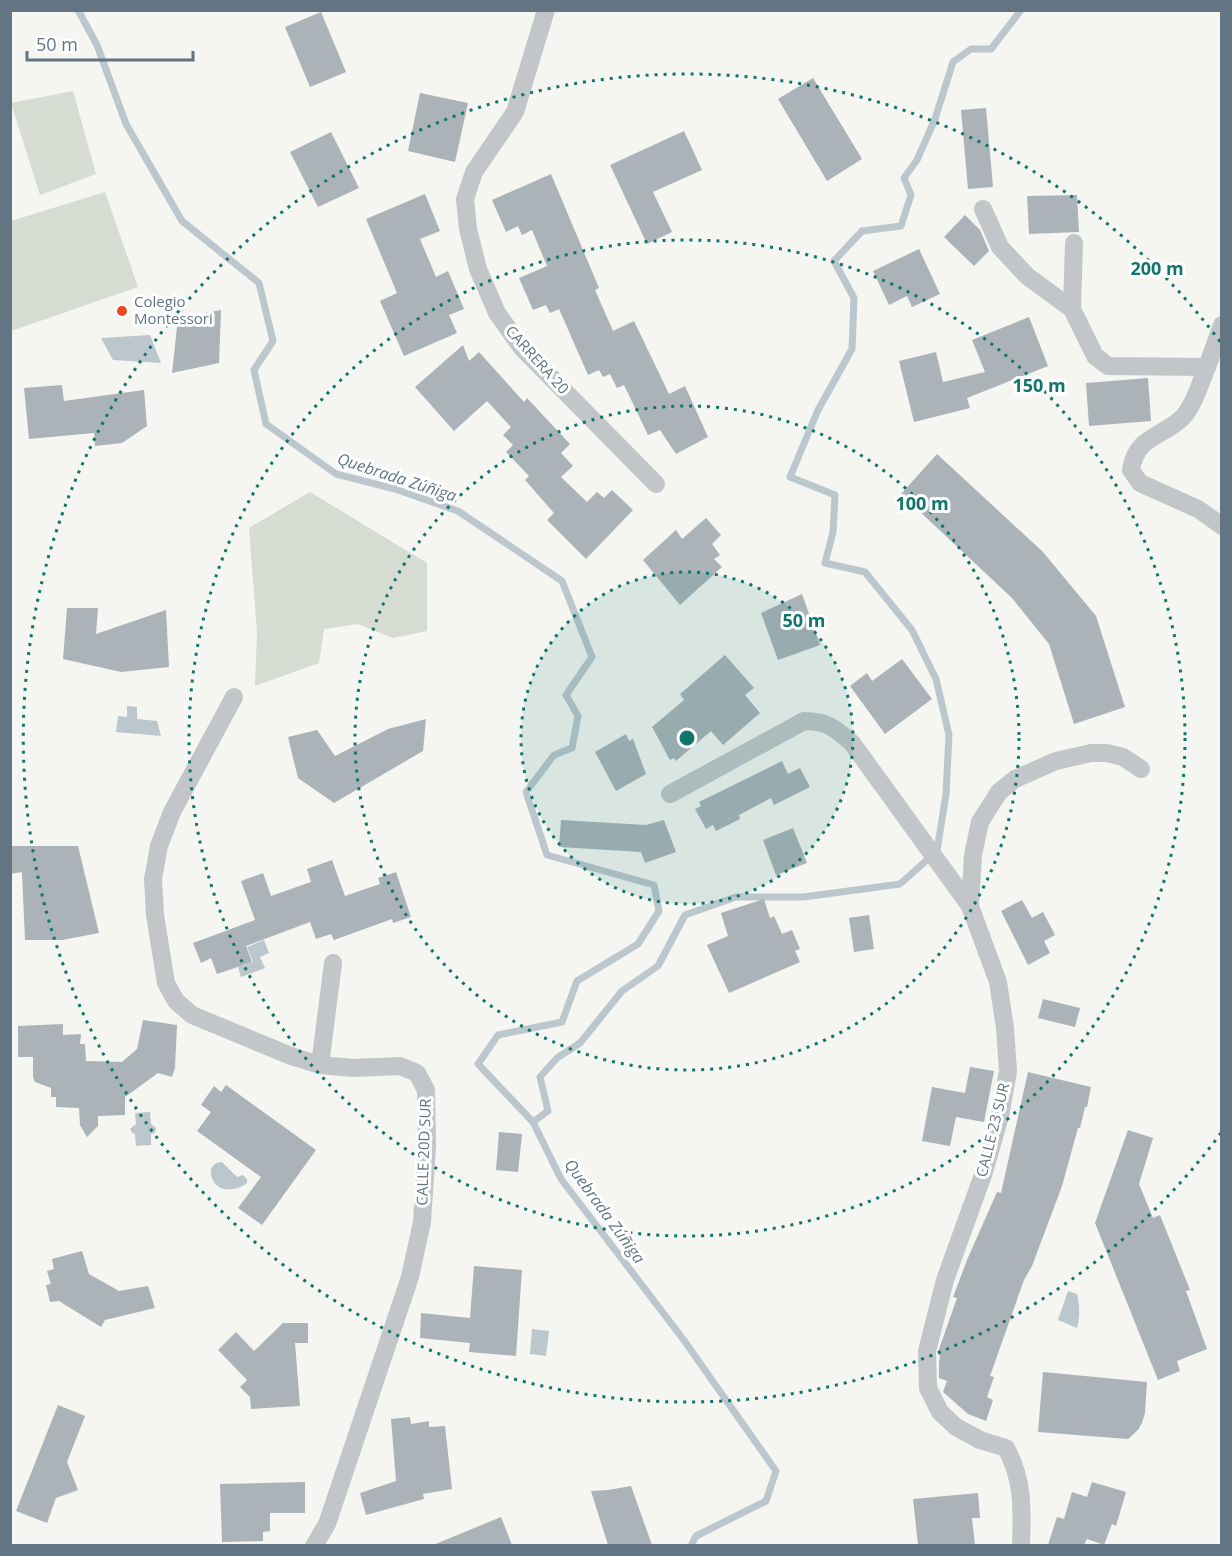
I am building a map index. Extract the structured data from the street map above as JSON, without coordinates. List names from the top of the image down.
{
  "streets": {
    "street": ["CARRERA 20", "CALLE 23 SUR", "CALLE 20D SUR"]
  },
  "water": ["Quebrada Zúñiga"],
  "places": ["Colegio Montessori"],
  "scale_bar": "50 m",
  "rings": [
    "200 m",
    "150 m",
    "100 m",
    "50 m"
  ]
}
